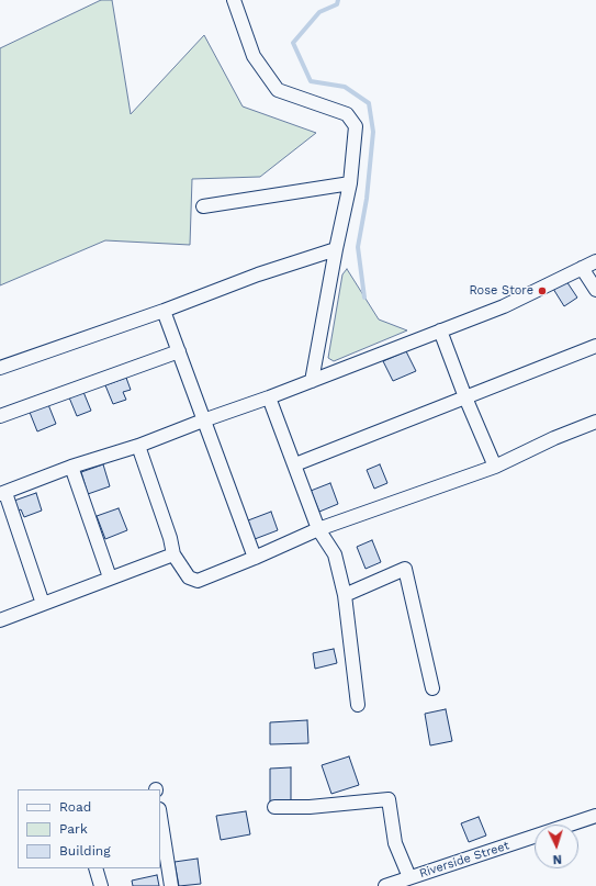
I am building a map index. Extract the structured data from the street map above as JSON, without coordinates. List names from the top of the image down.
{
  "streets": {
    "street": ["Riverside Street"]
  },
  "places": ["Rose Store"],
  "legend": ["Road", "Park", "Building"],
  "north": "bottom"
}
